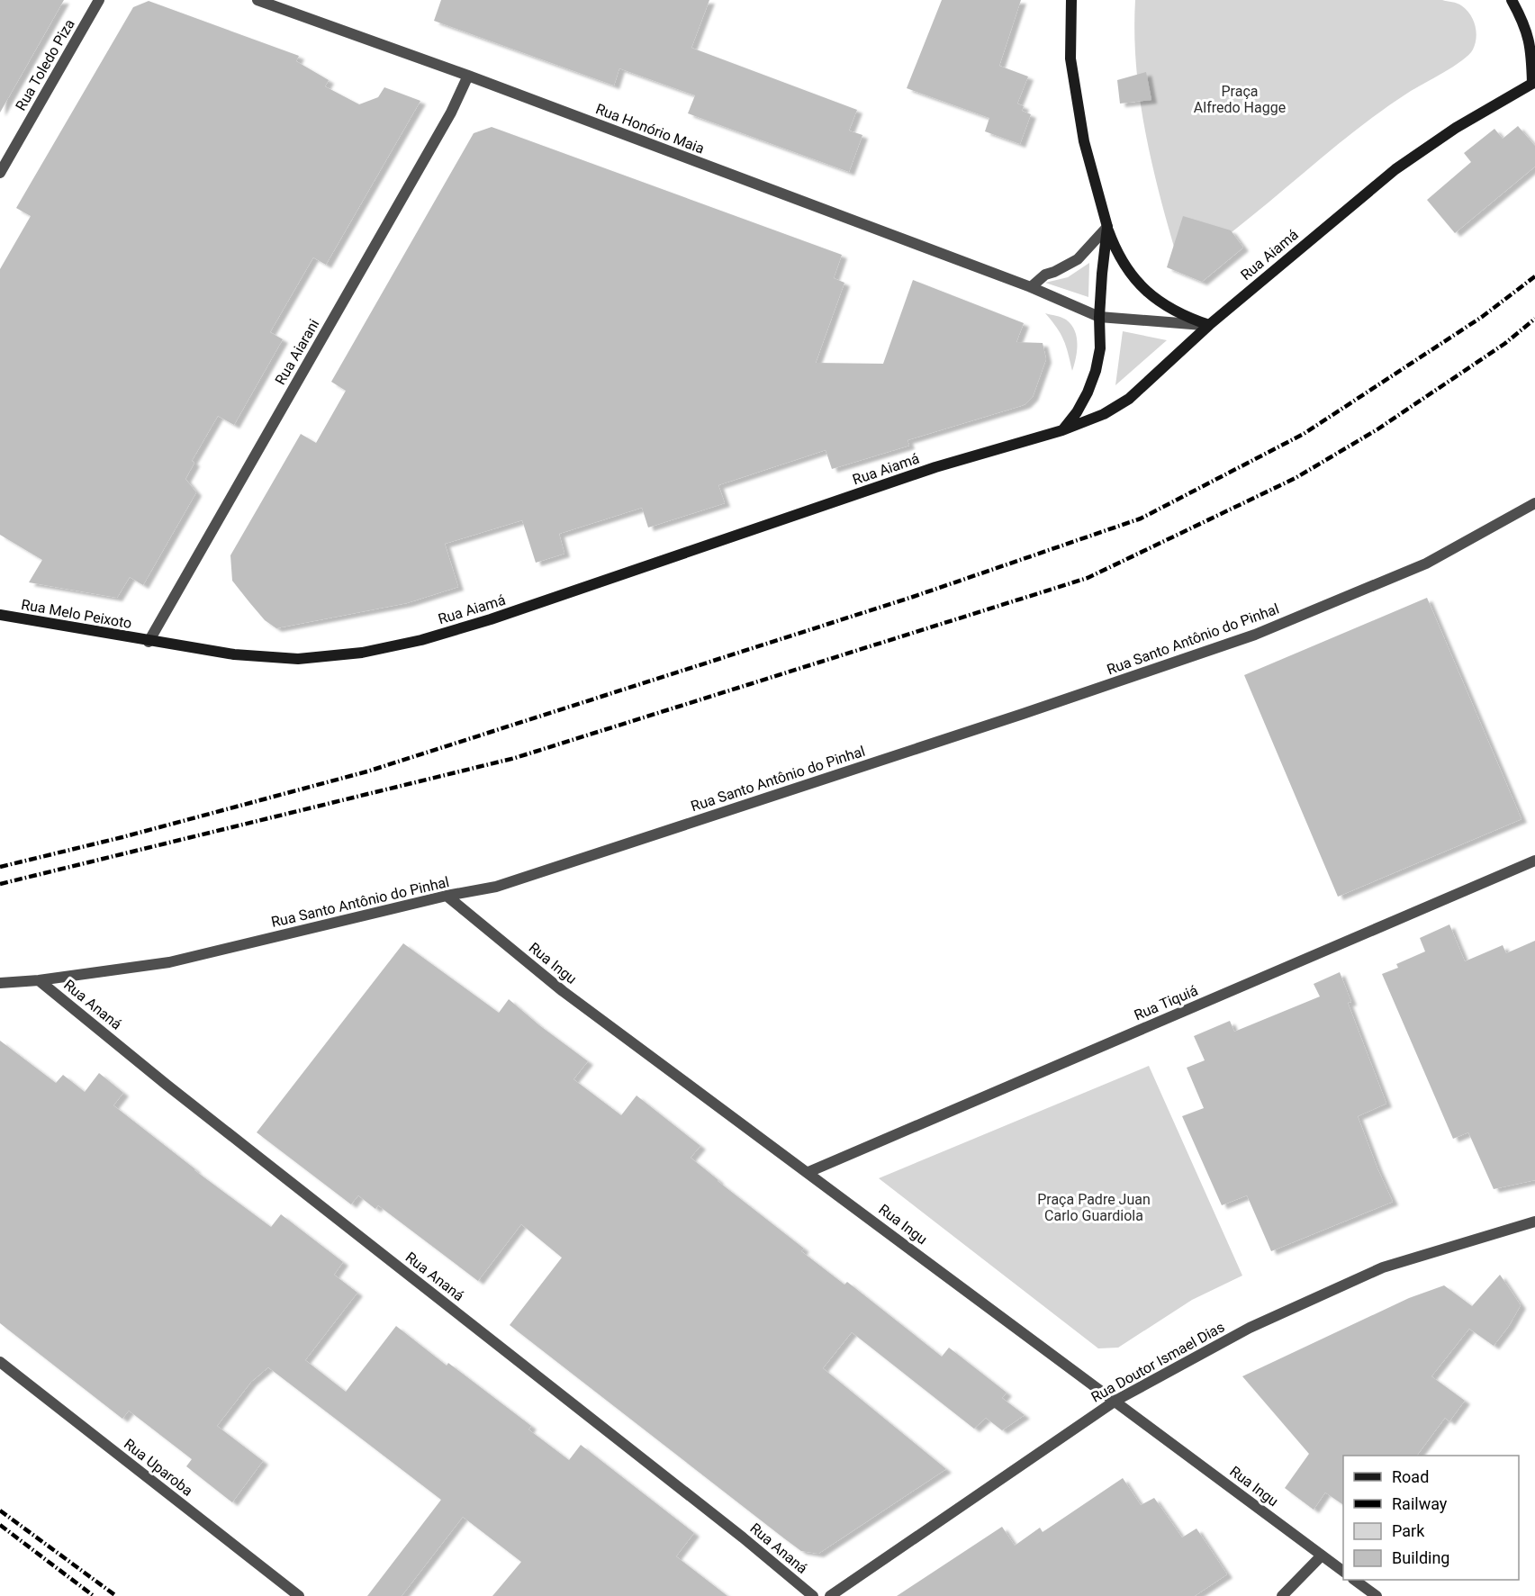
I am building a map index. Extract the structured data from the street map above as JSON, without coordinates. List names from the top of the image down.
{
  "streets": {
    "main road": ["Rua Aiamá", "Rua Melo Peixoto"],
    "street": [
      "Rua Toledo Piza",
      "Rua Honório Maia",
      "Rua Aiarani",
      "Rua Santo Antônio do Pinhal",
      "Rua Ingu",
      "Rua Tiquiá",
      "Rua Ananá",
      "Rua Doutor Ismael Dias",
      "Rua Uparoba"
    ]
  },
  "crossings": [
    ["Rua Honório Maia", "Rua Aiamá"],
    ["Rua Honório Maia", "Rua Aiarani"],
    ["Rua Aiamá", "Rua Aiarani"],
    ["Rua Aiamá", "Rua Melo Peixoto"],
    ["Rua Aiarani", "Rua Melo Peixoto"],
    ["Rua Santo Antônio do Pinhal", "Rua Ingu"],
    ["Rua Santo Antônio do Pinhal", "Rua Ananá"],
    ["Rua Ingu", "Rua Tiquiá"],
    ["Rua Ingu", "Rua Doutor Ismael Dias"]
  ],
  "parks": ["Praça Alfredo Hagge", "Praça Padre Juan Carlo Guardiola"],
  "legend": [
    "Road",
    "Railway",
    "Park",
    "Building"
  ]
}
